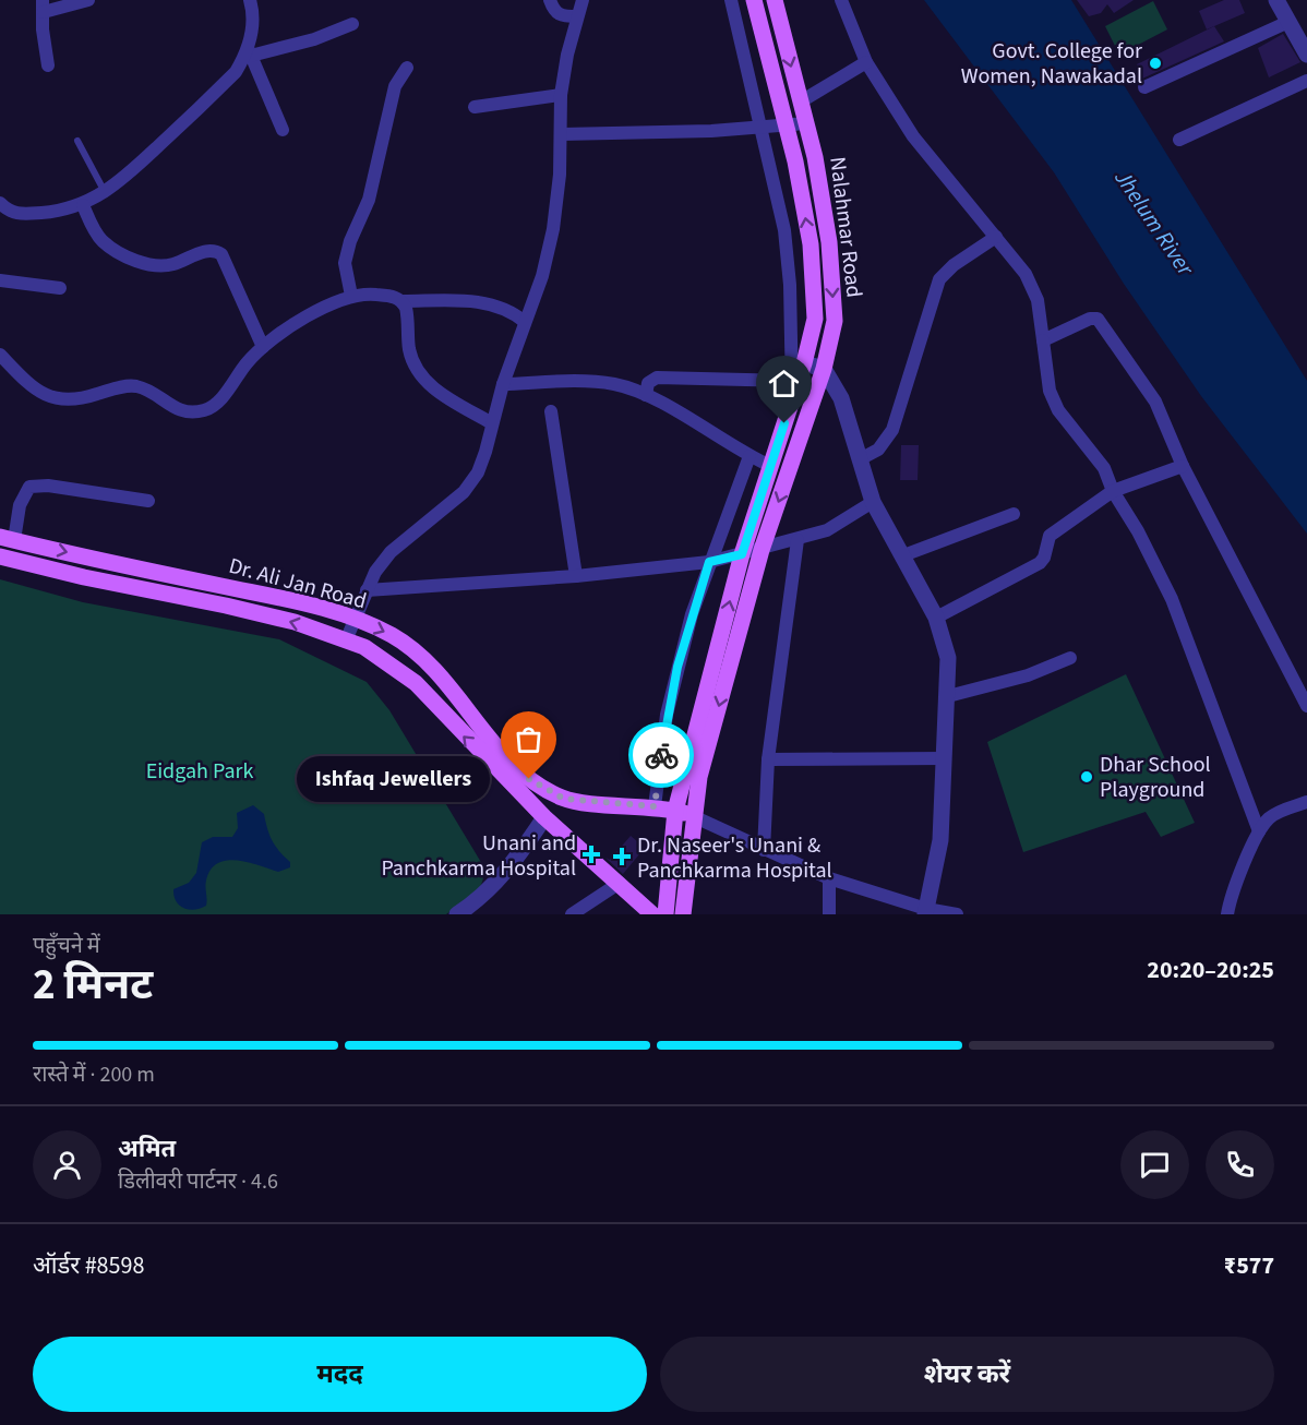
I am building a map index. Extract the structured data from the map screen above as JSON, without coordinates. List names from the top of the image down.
{
  "streets": {
    "main road": ["Nalahmar Road", "Dr. Ali Jan Road"]
  },
  "crossings": [
    ["Nalahmar Road", "Dr. Ali Jan Road"]
  ],
  "water": ["Jhelum River"],
  "parks": ["Eidgah Park"],
  "places": {
    "other": ["Govt. College for Women, Nawakadal", "Dhar School Playground", "Ishfaq Jewellers"],
    "health": ["Unani and Panchkarma Hospital", "Dr. Naseer's Unani & Panchkarma Hospital"]
  },
  "page": {
    "bubble": "Ishfaq Jewellers",
    "heading": ["2 मिनट", "पहुँचने में", "20:20–20:25"],
    "panel": [
      "अमित",
      "डिलीवरी पार्टनर · 4.6",
      "ऑर्डर #8598",
      "₹577"
    ],
    "bar": "रास्ते में · 200 m",
    "buttons": ["मदद", "शेयर करें"]
  }
}
